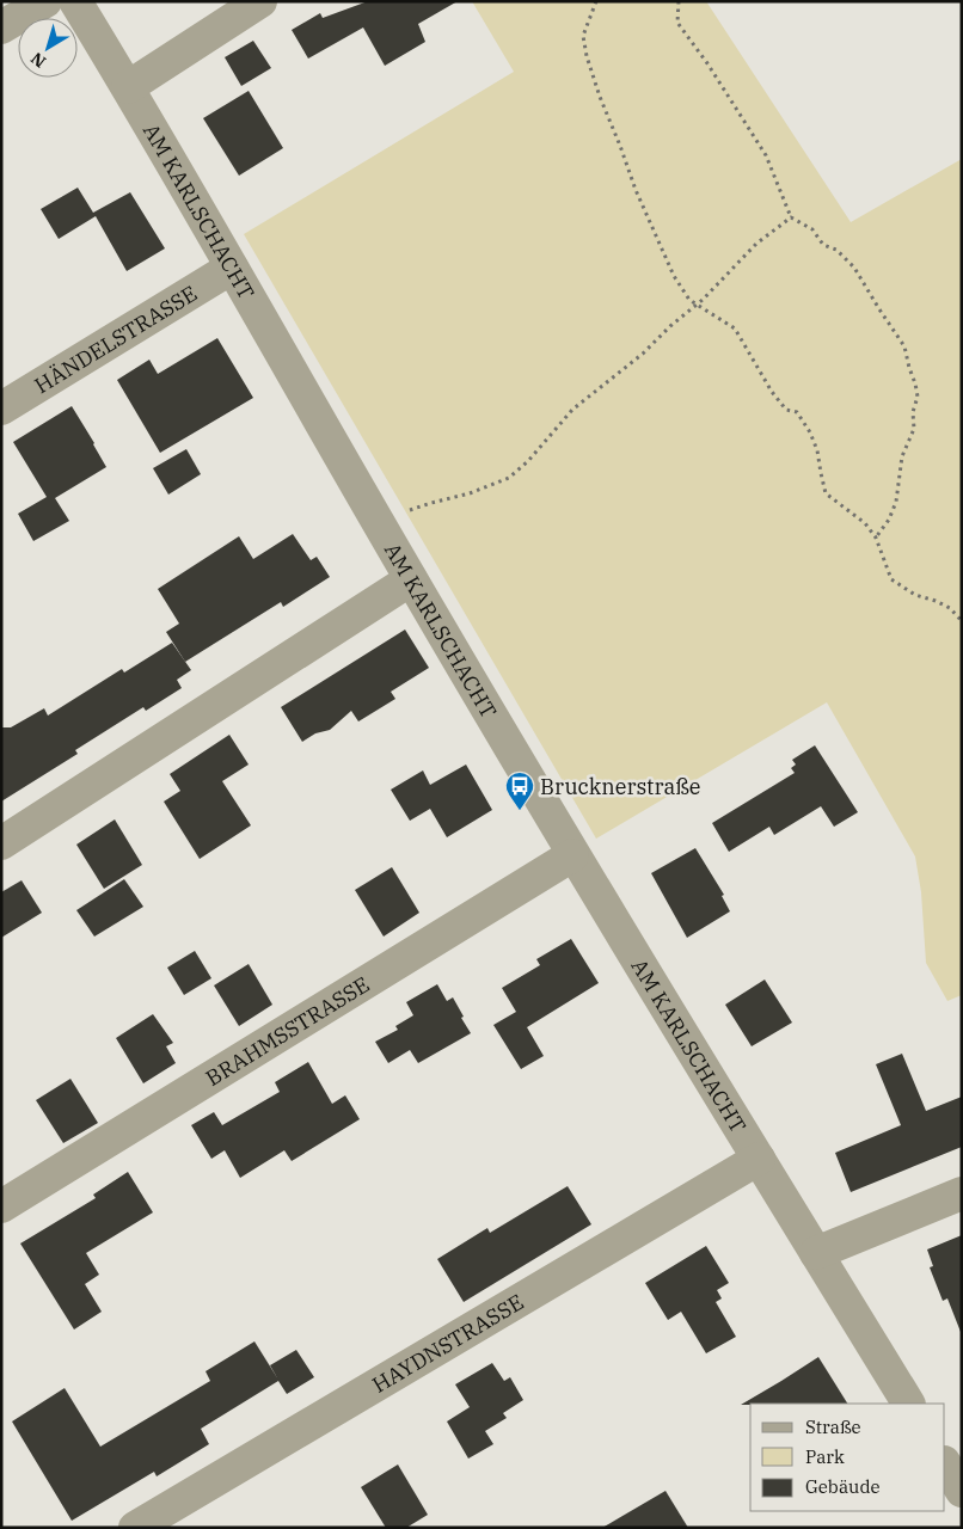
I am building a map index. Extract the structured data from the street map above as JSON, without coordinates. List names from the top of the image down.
{
  "streets": {
    "street": [
      "AM KARLSCHACHT",
      "HÄNDELSTRASSE",
      "BRAHMSSTRASSE",
      "HAYDNSTRASSE"
    ]
  },
  "crossings": [
    ["AM KARLSCHACHT", "HÄNDELSTRASSE"],
    ["AM KARLSCHACHT", "BRAHMSSTRASSE"],
    ["AM KARLSCHACHT", "HAYDNSTRASSE"]
  ],
  "places": {
    "bus stop": ["Brucknerstraße"]
  },
  "legend": ["Straße", "Park", "Gebäude"],
  "north": "bottom left"
}
